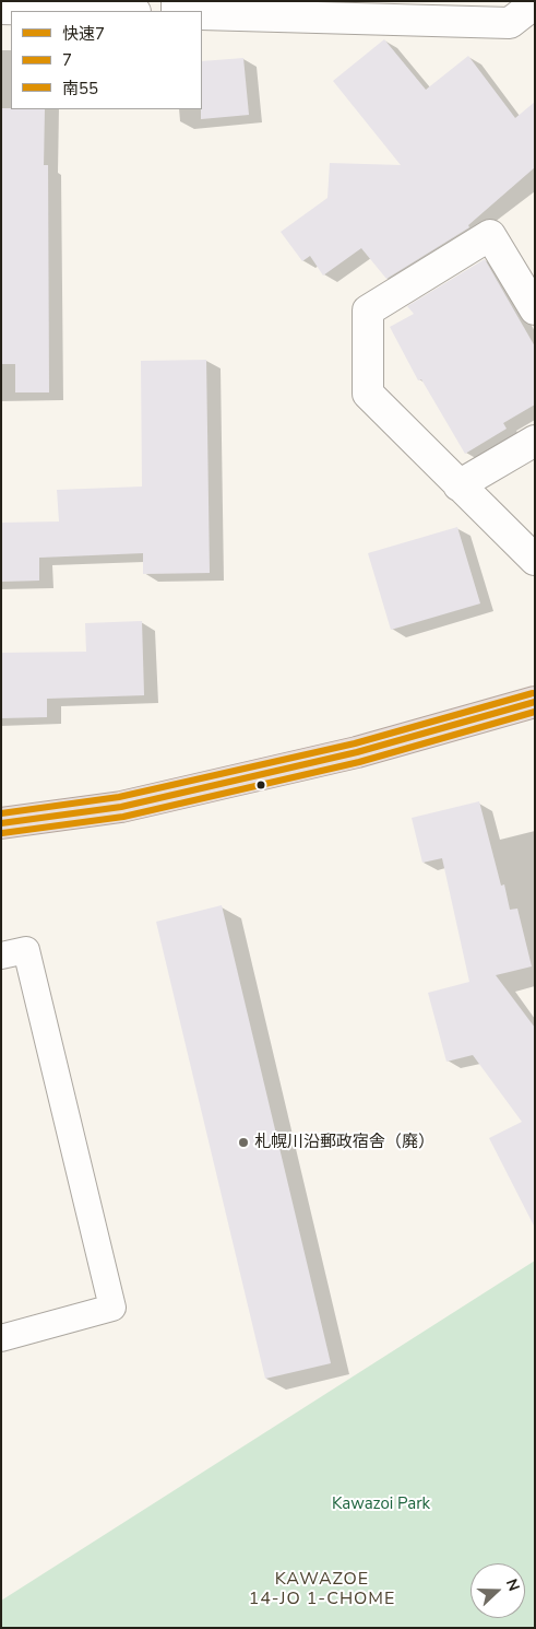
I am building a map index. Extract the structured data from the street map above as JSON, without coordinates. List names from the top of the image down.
{
  "districts": ["KAWAZOE 14-JO 1-CHOME"],
  "parks": ["Kawazoi Park"],
  "places": ["札幌川沿郵政宿舎（廃）"],
  "lines": ["transit line 南55", "transit line 快速7", "transit line 7"],
  "legend": ["快速7", "7", "南55"],
  "north": "right"
}
